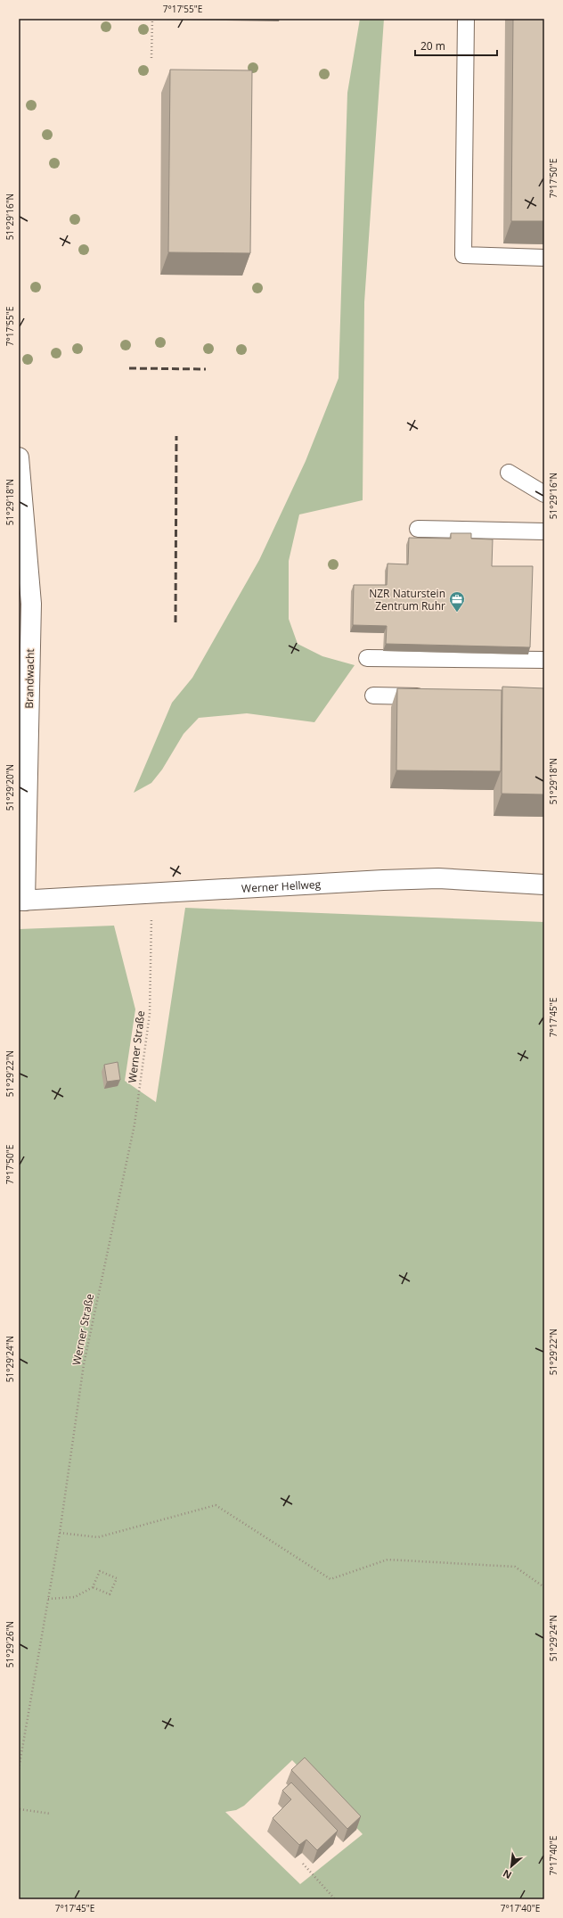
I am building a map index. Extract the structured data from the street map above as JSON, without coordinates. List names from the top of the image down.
{
  "streets": {
    "main road": ["Brandwacht", "Werner Hellweg"],
    "path": ["Werner Straße"]
  },
  "crossings": [
    ["Brandwacht", "Werner Hellweg"],
    ["Werner Hellweg", "Werner Straße"]
  ],
  "places": {
    "office": ["NZR Naturstein Zentrum Ruhr"]
  },
  "scale_bar": "20 m",
  "north": "bottom left",
  "coordinates": [
    "7°17'55\"E",
    "7°17'50\"E",
    "51°29'16\"N",
    "51°29'18\"N",
    "51°29'20\"N",
    "7°17'45\"E",
    "51°29'22\"N",
    "51°29'24\"N",
    "51°29'26\"N",
    "7°17'40\"E"
  ]
}
